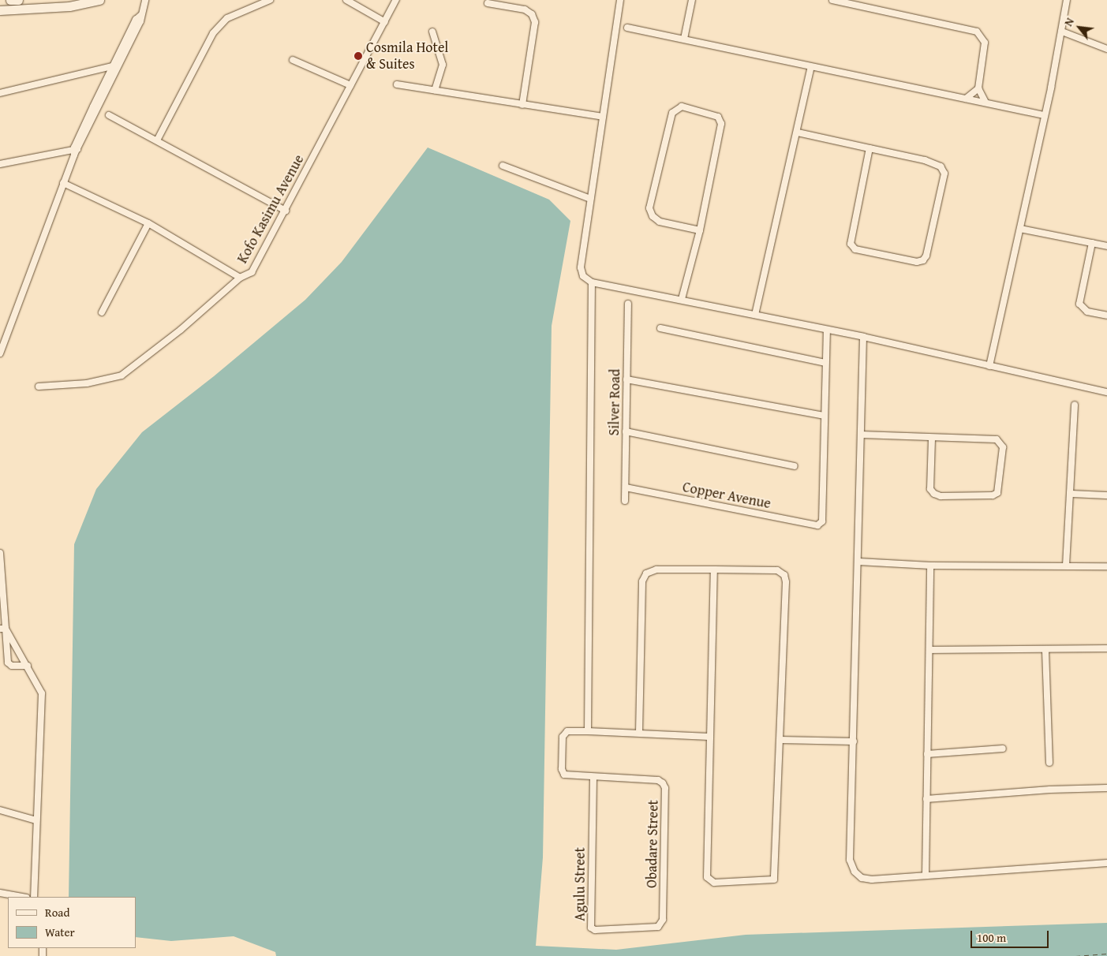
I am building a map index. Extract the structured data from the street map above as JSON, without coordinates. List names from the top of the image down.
{
  "streets": {
    "street": [
      "Kofo Kasimu Avenue",
      "Silver Road",
      "Copper Avenue",
      "Obadare Street",
      "Agulu Street"
    ]
  },
  "crossings": [
    ["Silver Road", "Copper Avenue"],
    ["Obadare Street", "Agulu Street"]
  ],
  "places": ["Cosmila Hotel & Suites"],
  "legend": ["Road", "Water"],
  "scale_bar": "100 m",
  "north": "top left"
}
